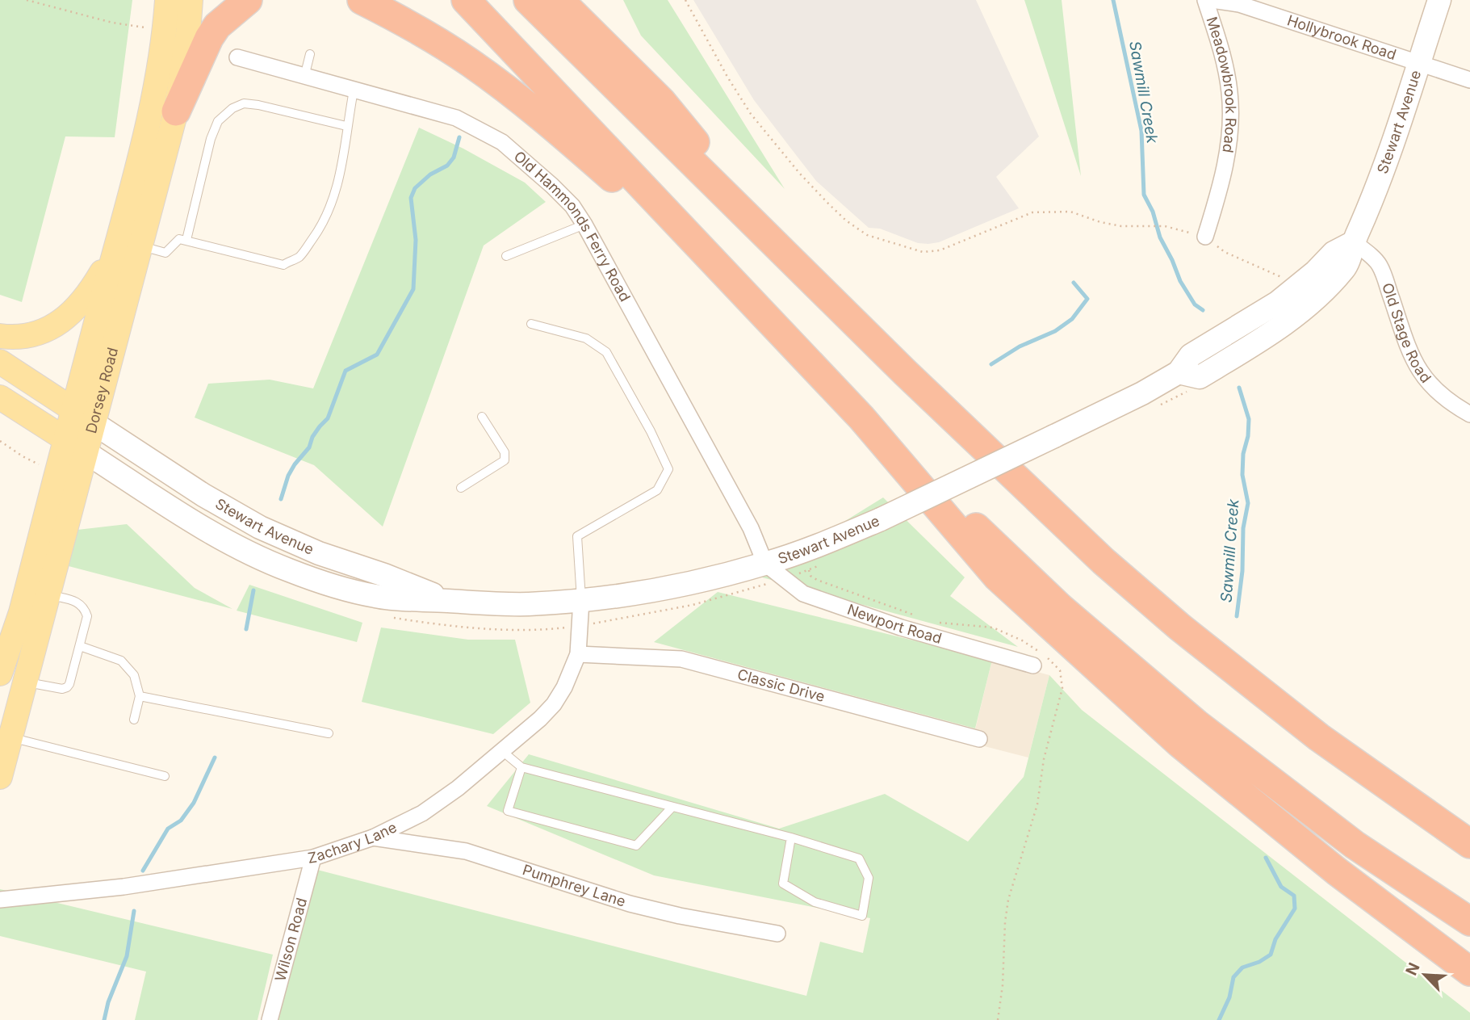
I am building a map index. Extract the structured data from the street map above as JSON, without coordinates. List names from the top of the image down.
{
  "streets": {
    "main road": ["Dorsey Road"],
    "street": [
      "Hollybrook Road",
      "Meadowbrook Road",
      "Stewart Avenue",
      "Old Hammonds Ferry Road",
      "Old Stage Road",
      "Newport Road",
      "Classic Drive",
      "Zachary Lane",
      "Pumphrey Lane",
      "Wilson Road"
    ]
  },
  "crossings": [
    ["Hollybrook Road", "Stewart Avenue"],
    ["Stewart Avenue", "Old Hammonds Ferry Road"],
    ["Stewart Avenue", "Old Stage Road"],
    ["Stewart Avenue", "Dorsey Road"],
    ["Stewart Avenue", "Newport Road"],
    ["Stewart Avenue", "Zachary Lane"],
    ["Old Hammonds Ferry Road", "Newport Road"],
    ["Classic Drive", "Zachary Lane"],
    ["Zachary Lane", "Pumphrey Lane"],
    ["Zachary Lane", "Wilson Road"]
  ],
  "water": ["Sawmill Creek"],
  "north": "top left"
}
